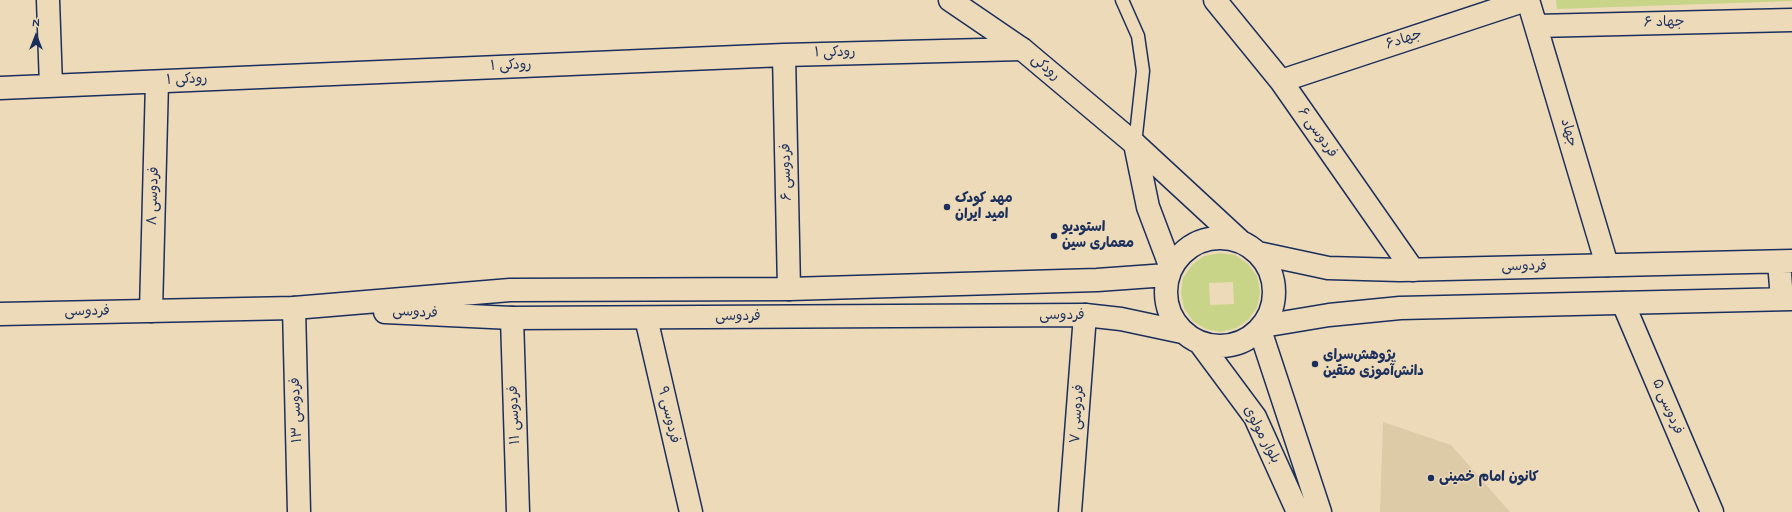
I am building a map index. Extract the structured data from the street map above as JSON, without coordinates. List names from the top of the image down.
{
  "streets": {
    "main road": [
      "جهاد ۶",
      "جهاد۶",
      "رودکی ۱",
      "رودکی",
      "فردوسی ۶",
      "جهاد",
      "فردوسی ۸",
      "فردوسی",
      "فردوسی ۵",
      "فردوسی ۱۳",
      "فردوسی ۷",
      "فردوسی ۱۱",
      "فردوسی ۹",
      "بلوار مولوی"
    ]
  },
  "crossings": [
    ["جهاد ۶", "جهاد"],
    ["جهاد۶", "فردوسی ۶"],
    ["جهاد۶", "جهاد"],
    ["رودکی ۱", "رودکی"],
    ["رودکی ۱", "فردوسی ۶"],
    ["رودکی ۱", "فردوسی ۸"],
    ["رودکی", "فردوسی"],
    ["رودکی", "بلوار مولوی"],
    ["فردوسی ۶", "فردوسی"],
    ["جهاد", "فردوسی"],
    ["فردوسی ۸", "فردوسی"],
    ["فردوسی", "فردوسی ۱۳"],
    ["فردوسی", "فردوسی ۷"],
    ["فردوسی", "فردوسی ۱۱"],
    ["فردوسی", "فردوسی ۹"],
    ["فردوسی", "بلوار مولوی"]
  ],
  "places": [
    "مهد کودک امید ایران",
    "استودیو معماری سین",
    "پژوهش‌سرای دانش‌آموزی متقین",
    "کانون امام خمینی"
  ],
  "north": "top"
}
